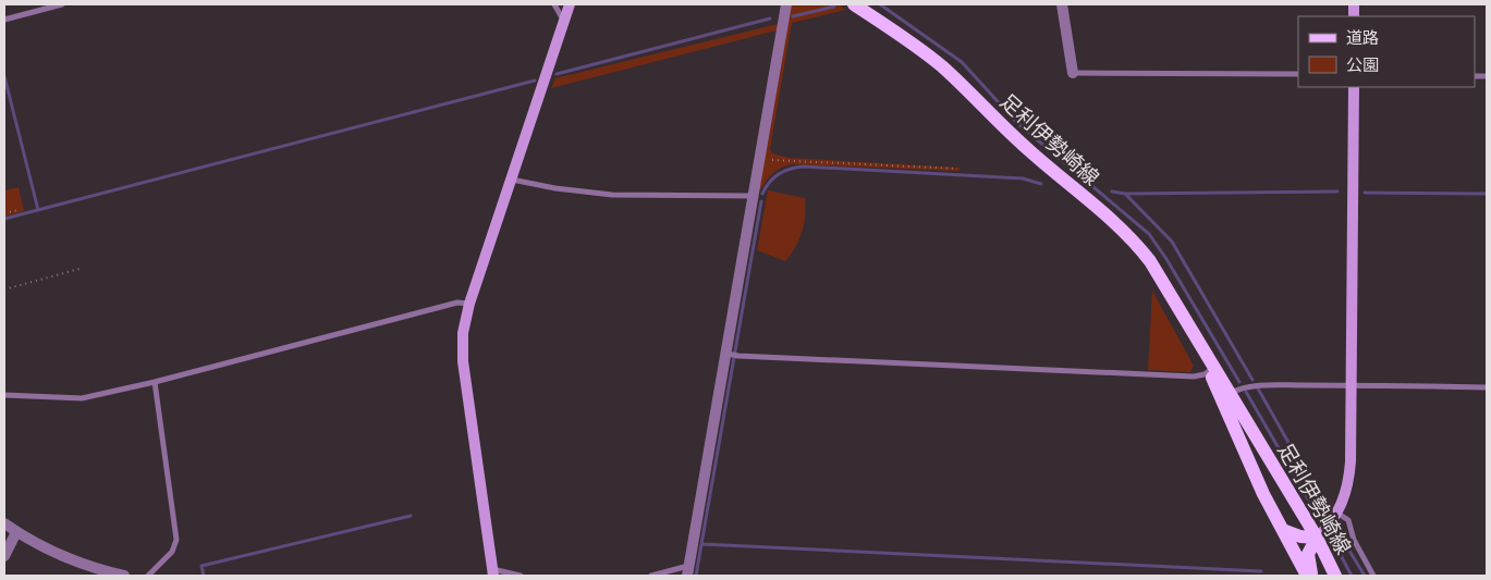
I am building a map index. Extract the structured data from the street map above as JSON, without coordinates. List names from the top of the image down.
{
  "streets": {
    "main road": ["足利伊勢崎線"]
  },
  "legend": ["道路", "公園"]
}
